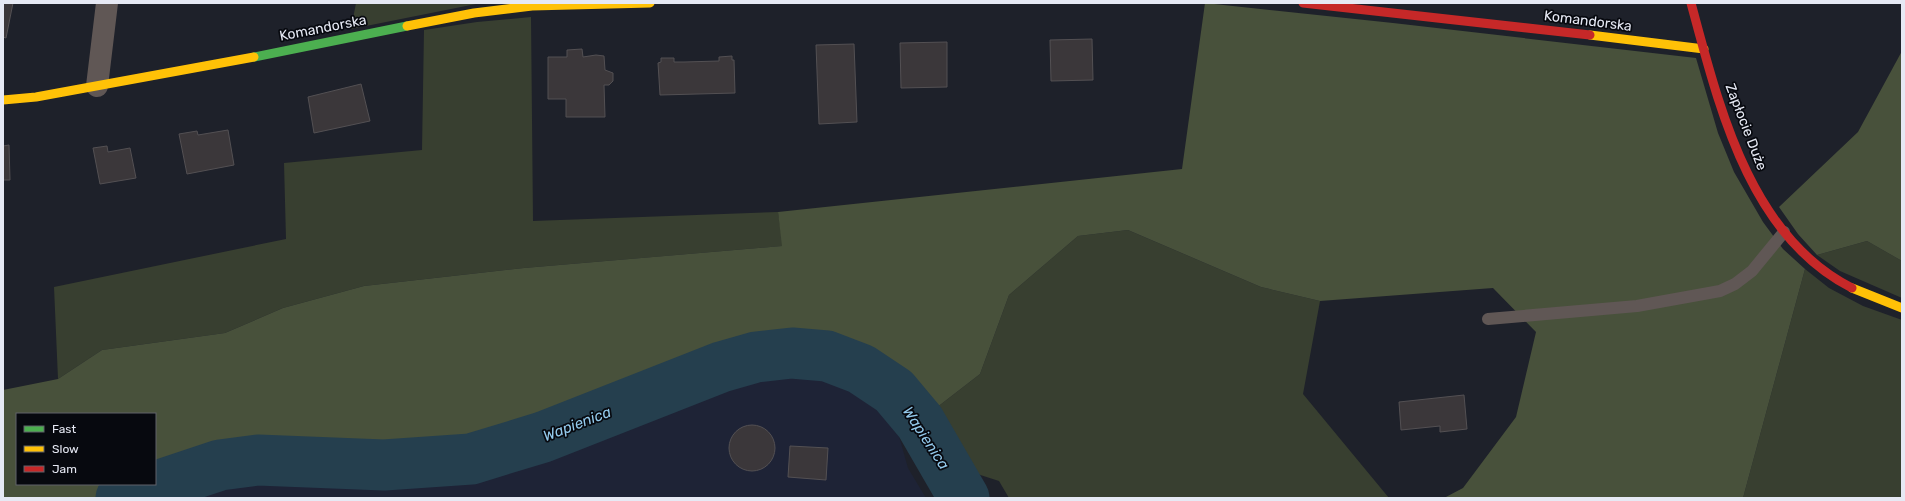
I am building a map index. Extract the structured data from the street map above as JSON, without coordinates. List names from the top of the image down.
{
  "streets": {
    "street": ["Komandorska", "Zapłocie Duże"]
  },
  "crossings": [
    ["Komandorska", "Zapłocie Duże"]
  ],
  "water": ["Wapienica"],
  "legend": ["Fast", "Slow", "Jam"]
}
